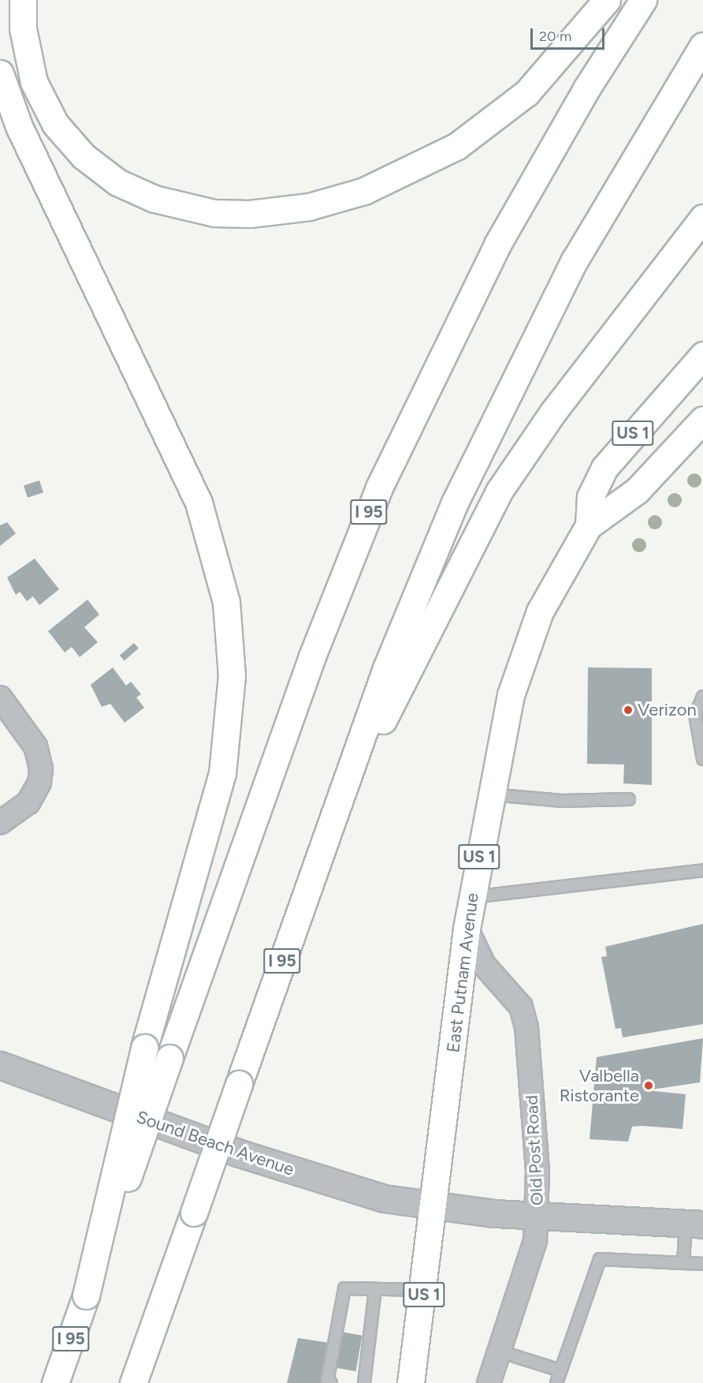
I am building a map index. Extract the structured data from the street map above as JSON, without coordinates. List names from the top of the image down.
{
  "streets": {
    "main road": ["US 1", "I 95", "East Putnam Avenue"],
    "street": ["Sound Beach Avenue", "Old Post Road"]
  },
  "crossings": [
    ["East Putnam Avenue", "Sound Beach Avenue"],
    ["East Putnam Avenue", "Old Post Road"],
    ["Sound Beach Avenue", "Old Post Road"]
  ],
  "places": ["Verizon", "Valbella Ristorante"],
  "scale_bar": "20 m"
}
